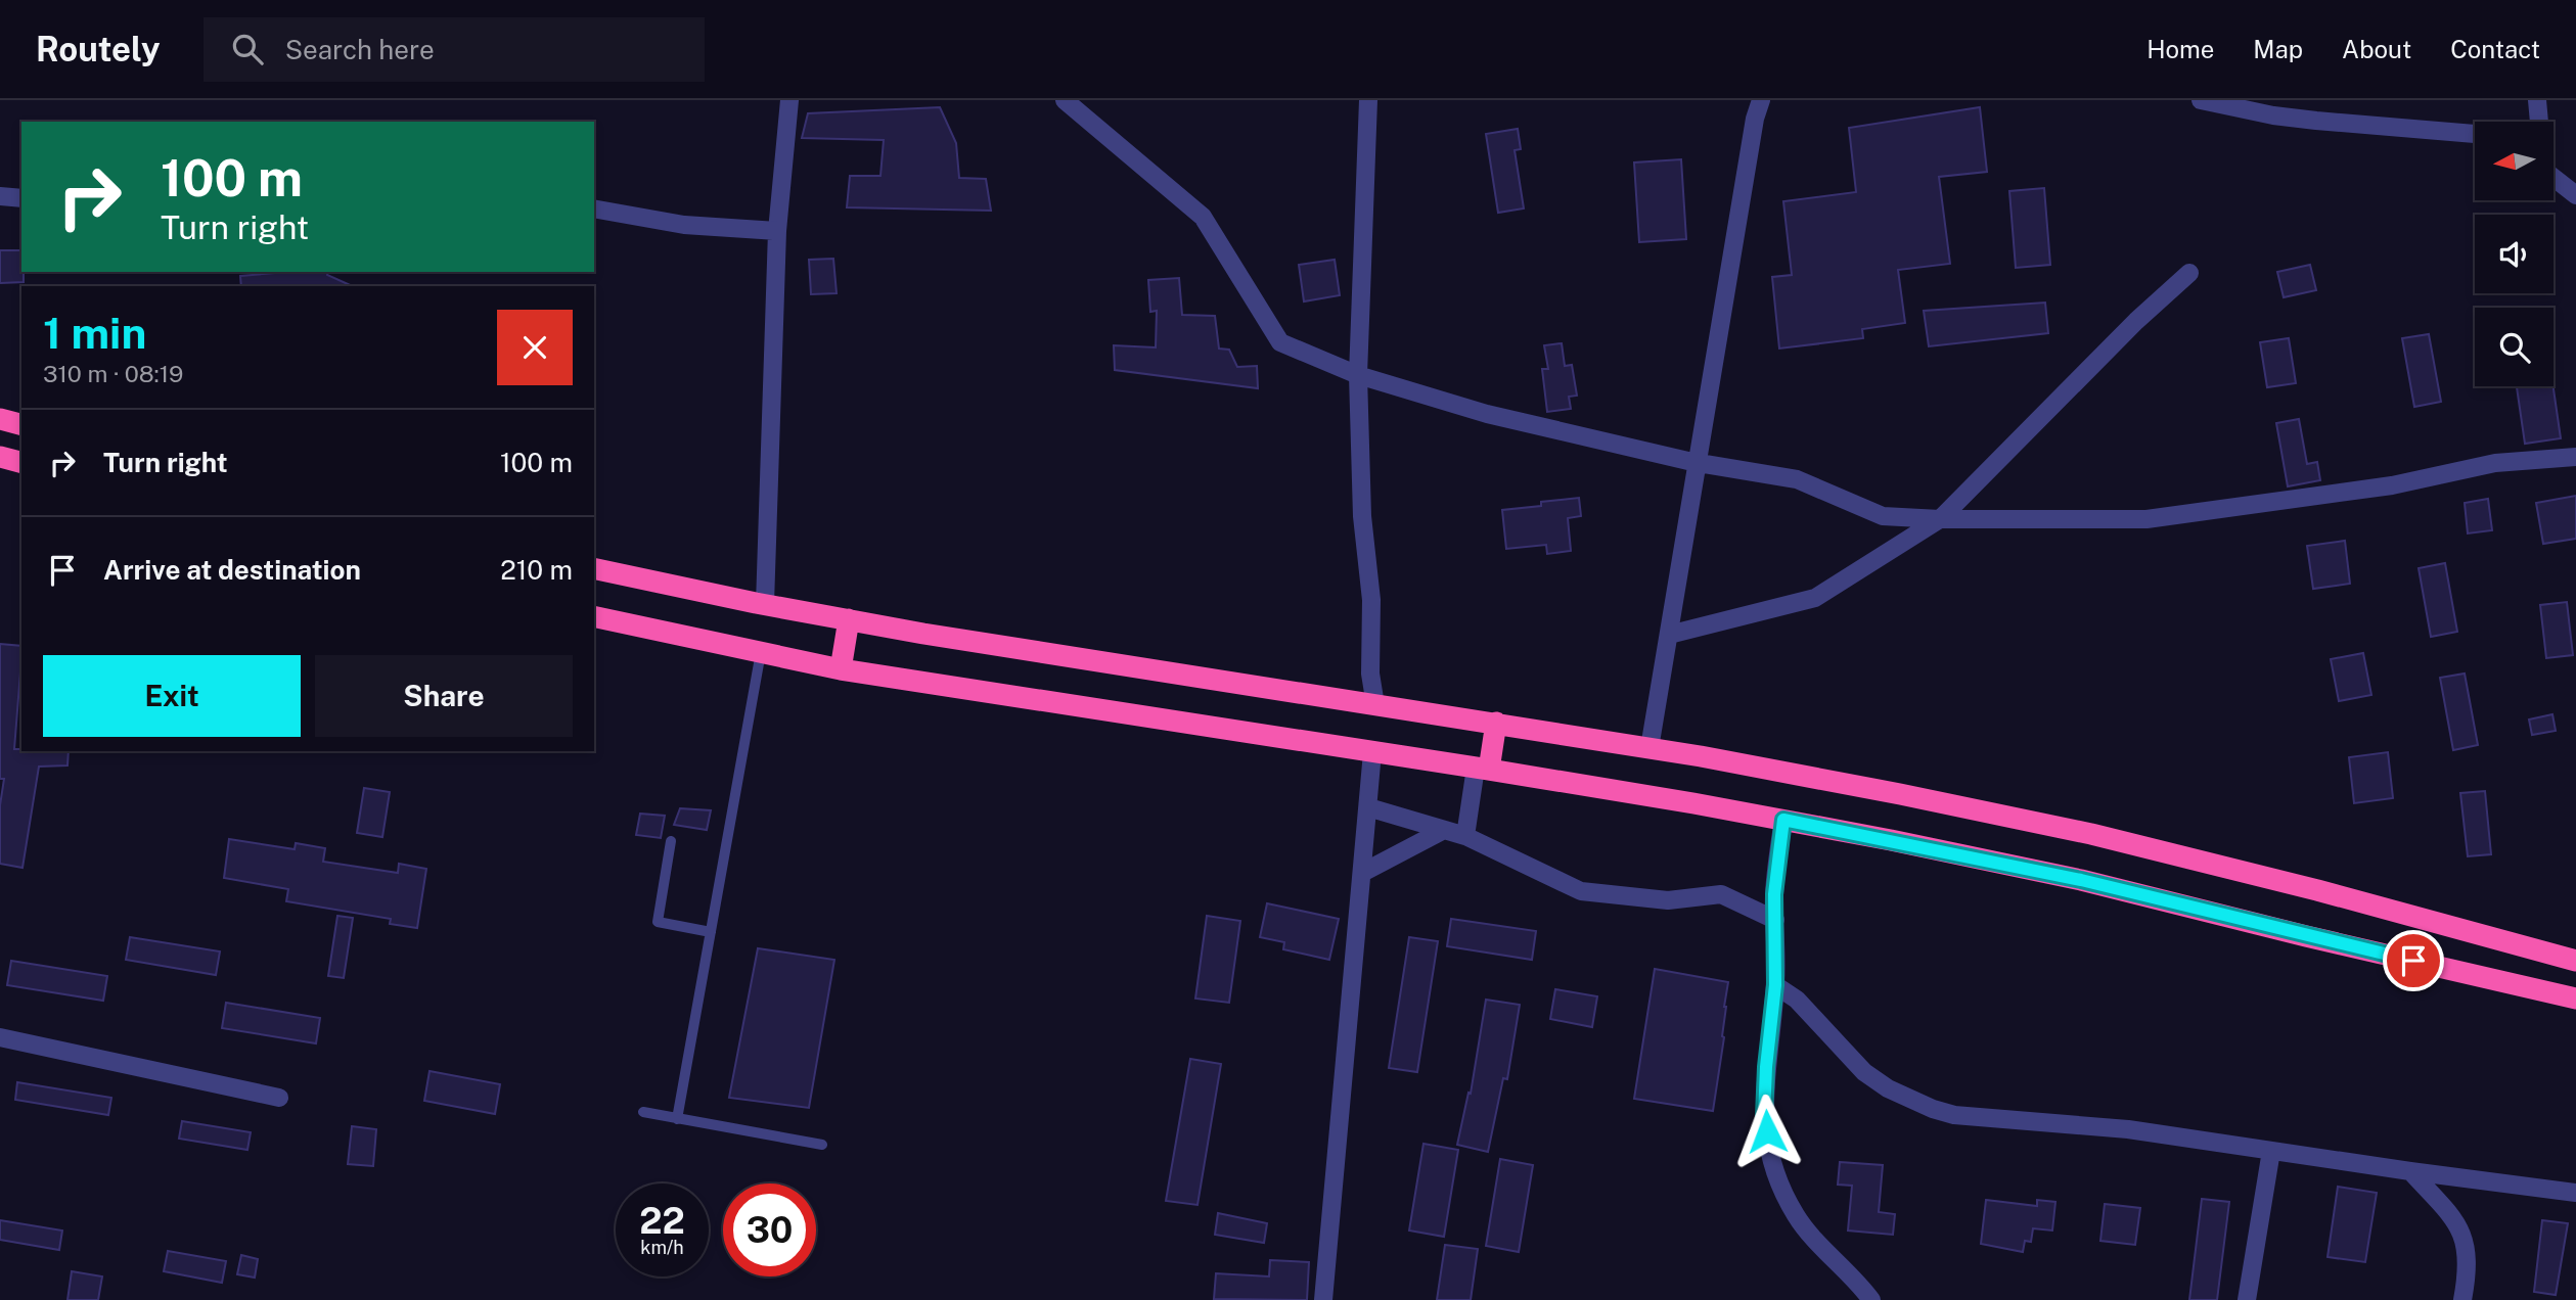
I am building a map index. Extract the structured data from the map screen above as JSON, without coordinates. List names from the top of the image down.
{
  "north": "left",
  "page": {
    "header": "Routely",
    "search": "Search here",
    "nav": [
      "Home",
      "Map",
      "About",
      "Contact"
    ],
    "turn": ["100 m", "Turn right"],
    "heading": ["1 min", "310 m · 08:19"],
    "list": [
      {
        "name": "Turn right",
        "value": "100 m"
      },
      {
        "name": "Arrive at destination",
        "value": "210 m"
      }
    ],
    "buttons": ["Exit", "Share"],
    "speed": "22 km/h",
    "limit": "30"
  }
}
